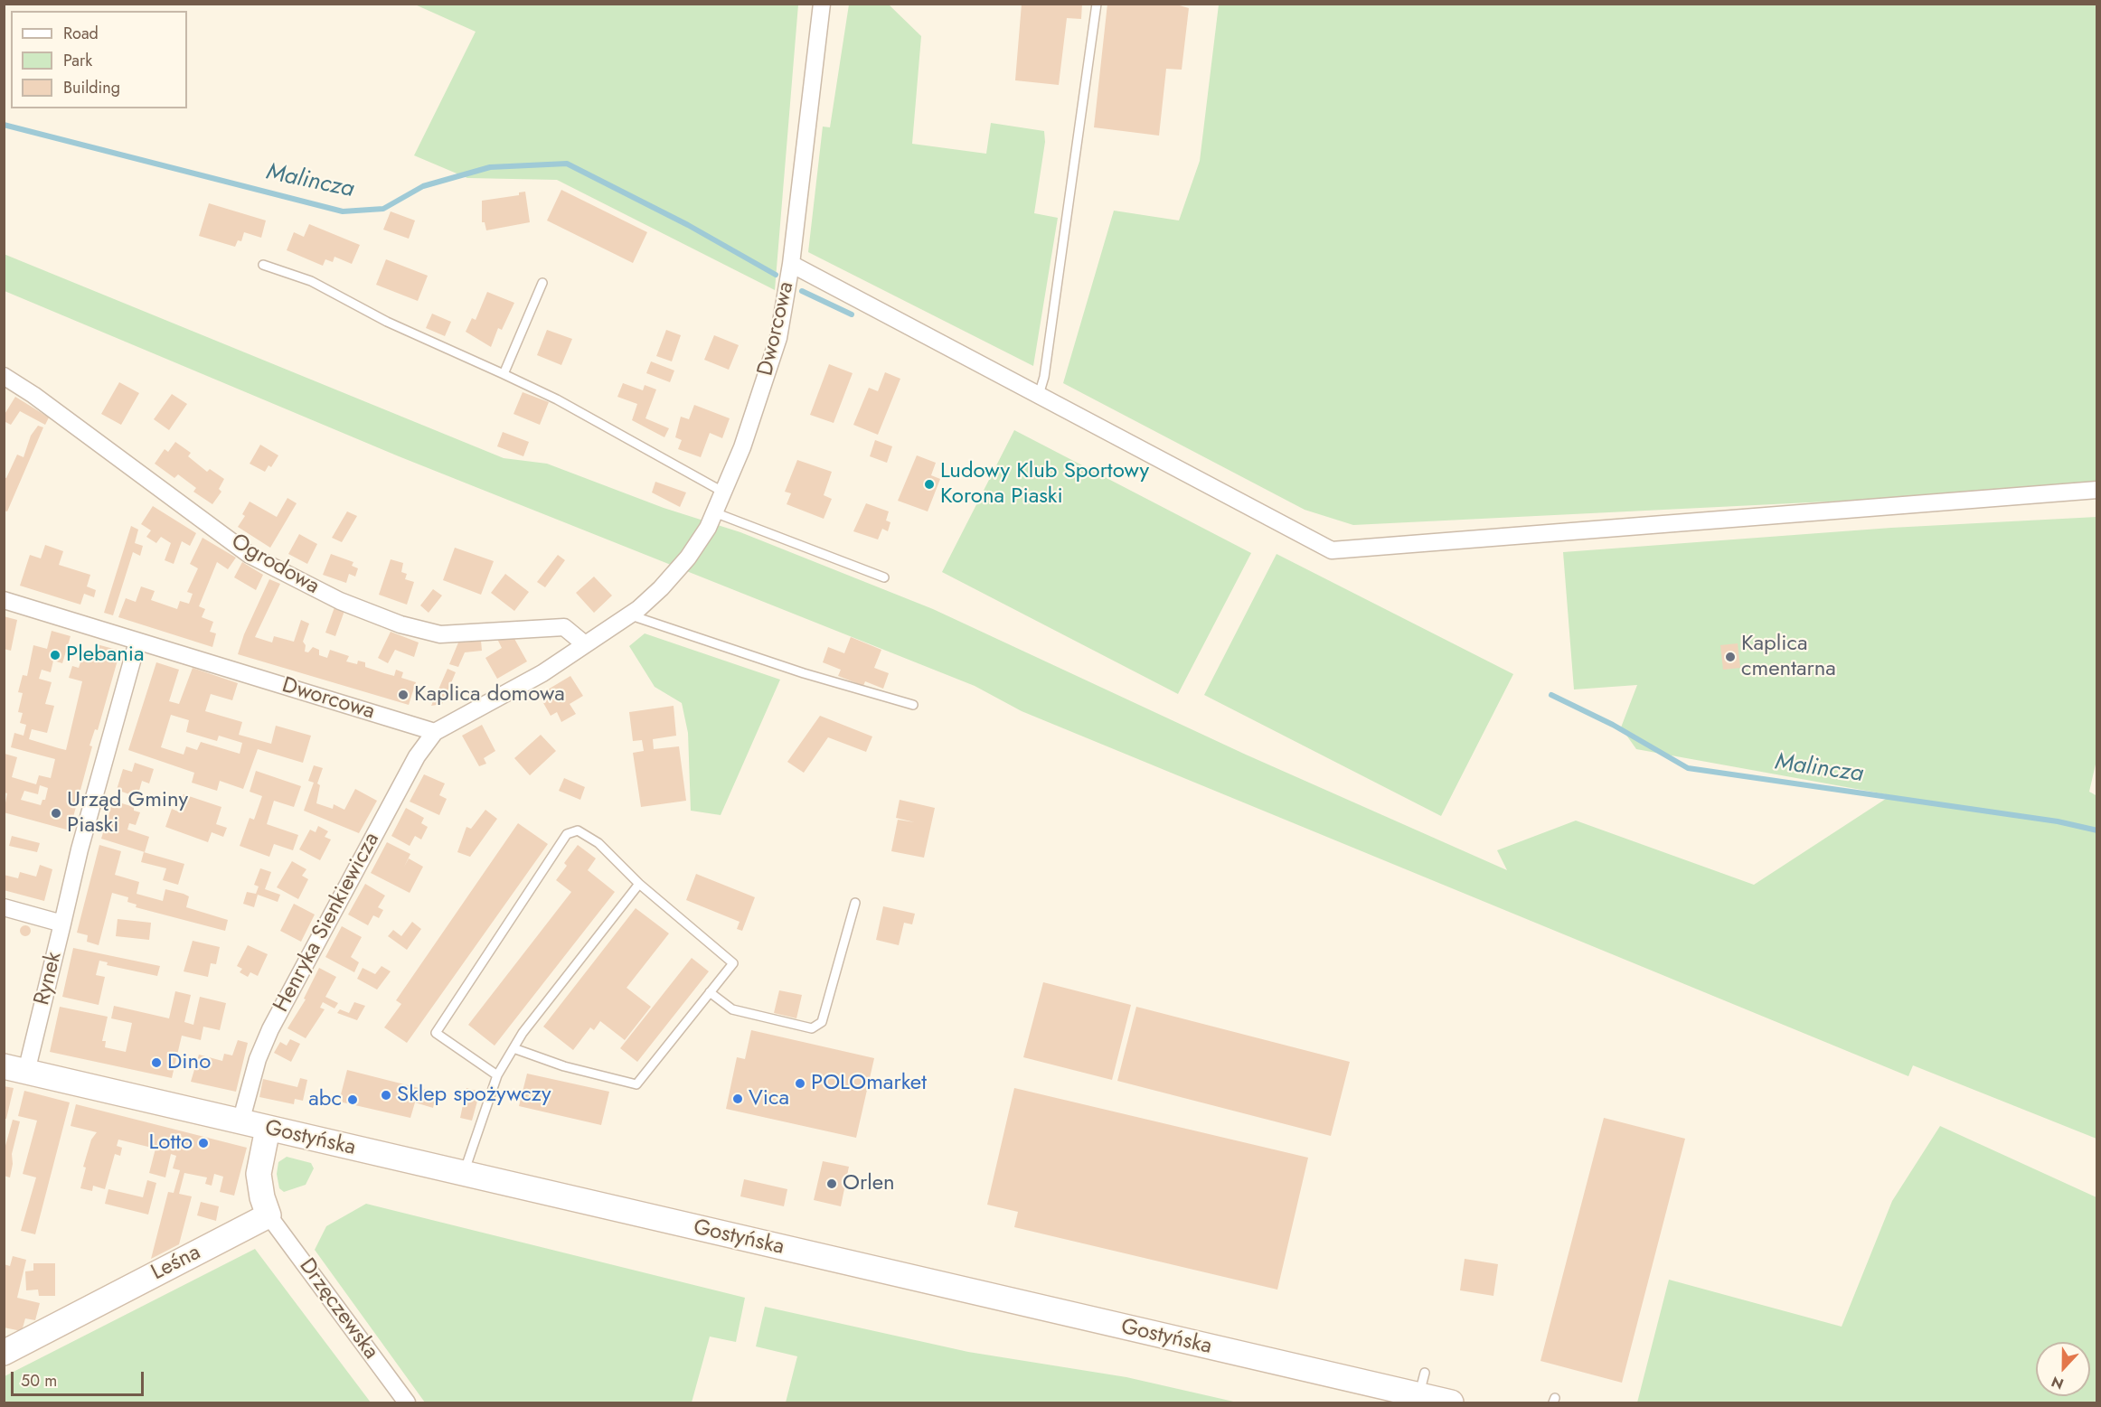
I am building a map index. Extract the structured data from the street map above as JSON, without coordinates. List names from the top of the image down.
{
  "streets": {
    "street": [
      "Dworcowa",
      "Ogrodowa",
      "Henryka Sienkiewicza",
      "Rynek",
      "Gostyńska",
      "Leśna",
      "Drzęczewska"
    ]
  },
  "crossings": [
    ["Dworcowa", "Ogrodowa"],
    ["Dworcowa", "Henryka Sienkiewicza"],
    ["Henryka Sienkiewicza", "Gostyńska"],
    ["Rynek", "Gostyńska"],
    ["Leśna", "Drzęczewska"]
  ],
  "water": ["Malincza"],
  "places": [
    "Ludowy Klub Sportowy Korona Piaski",
    "Plebania",
    "Kaplica cmentarna",
    "Kaplica domowa",
    "Urząd Gminy Piaski",
    "Dino",
    "POLOmarket",
    "Sklep spożywczy",
    "Vica",
    "abc",
    "Lotto",
    "Orlen"
  ],
  "legend": ["Road", "Park", "Building"],
  "scale_bar": "50 m",
  "north": "bottom"
}
